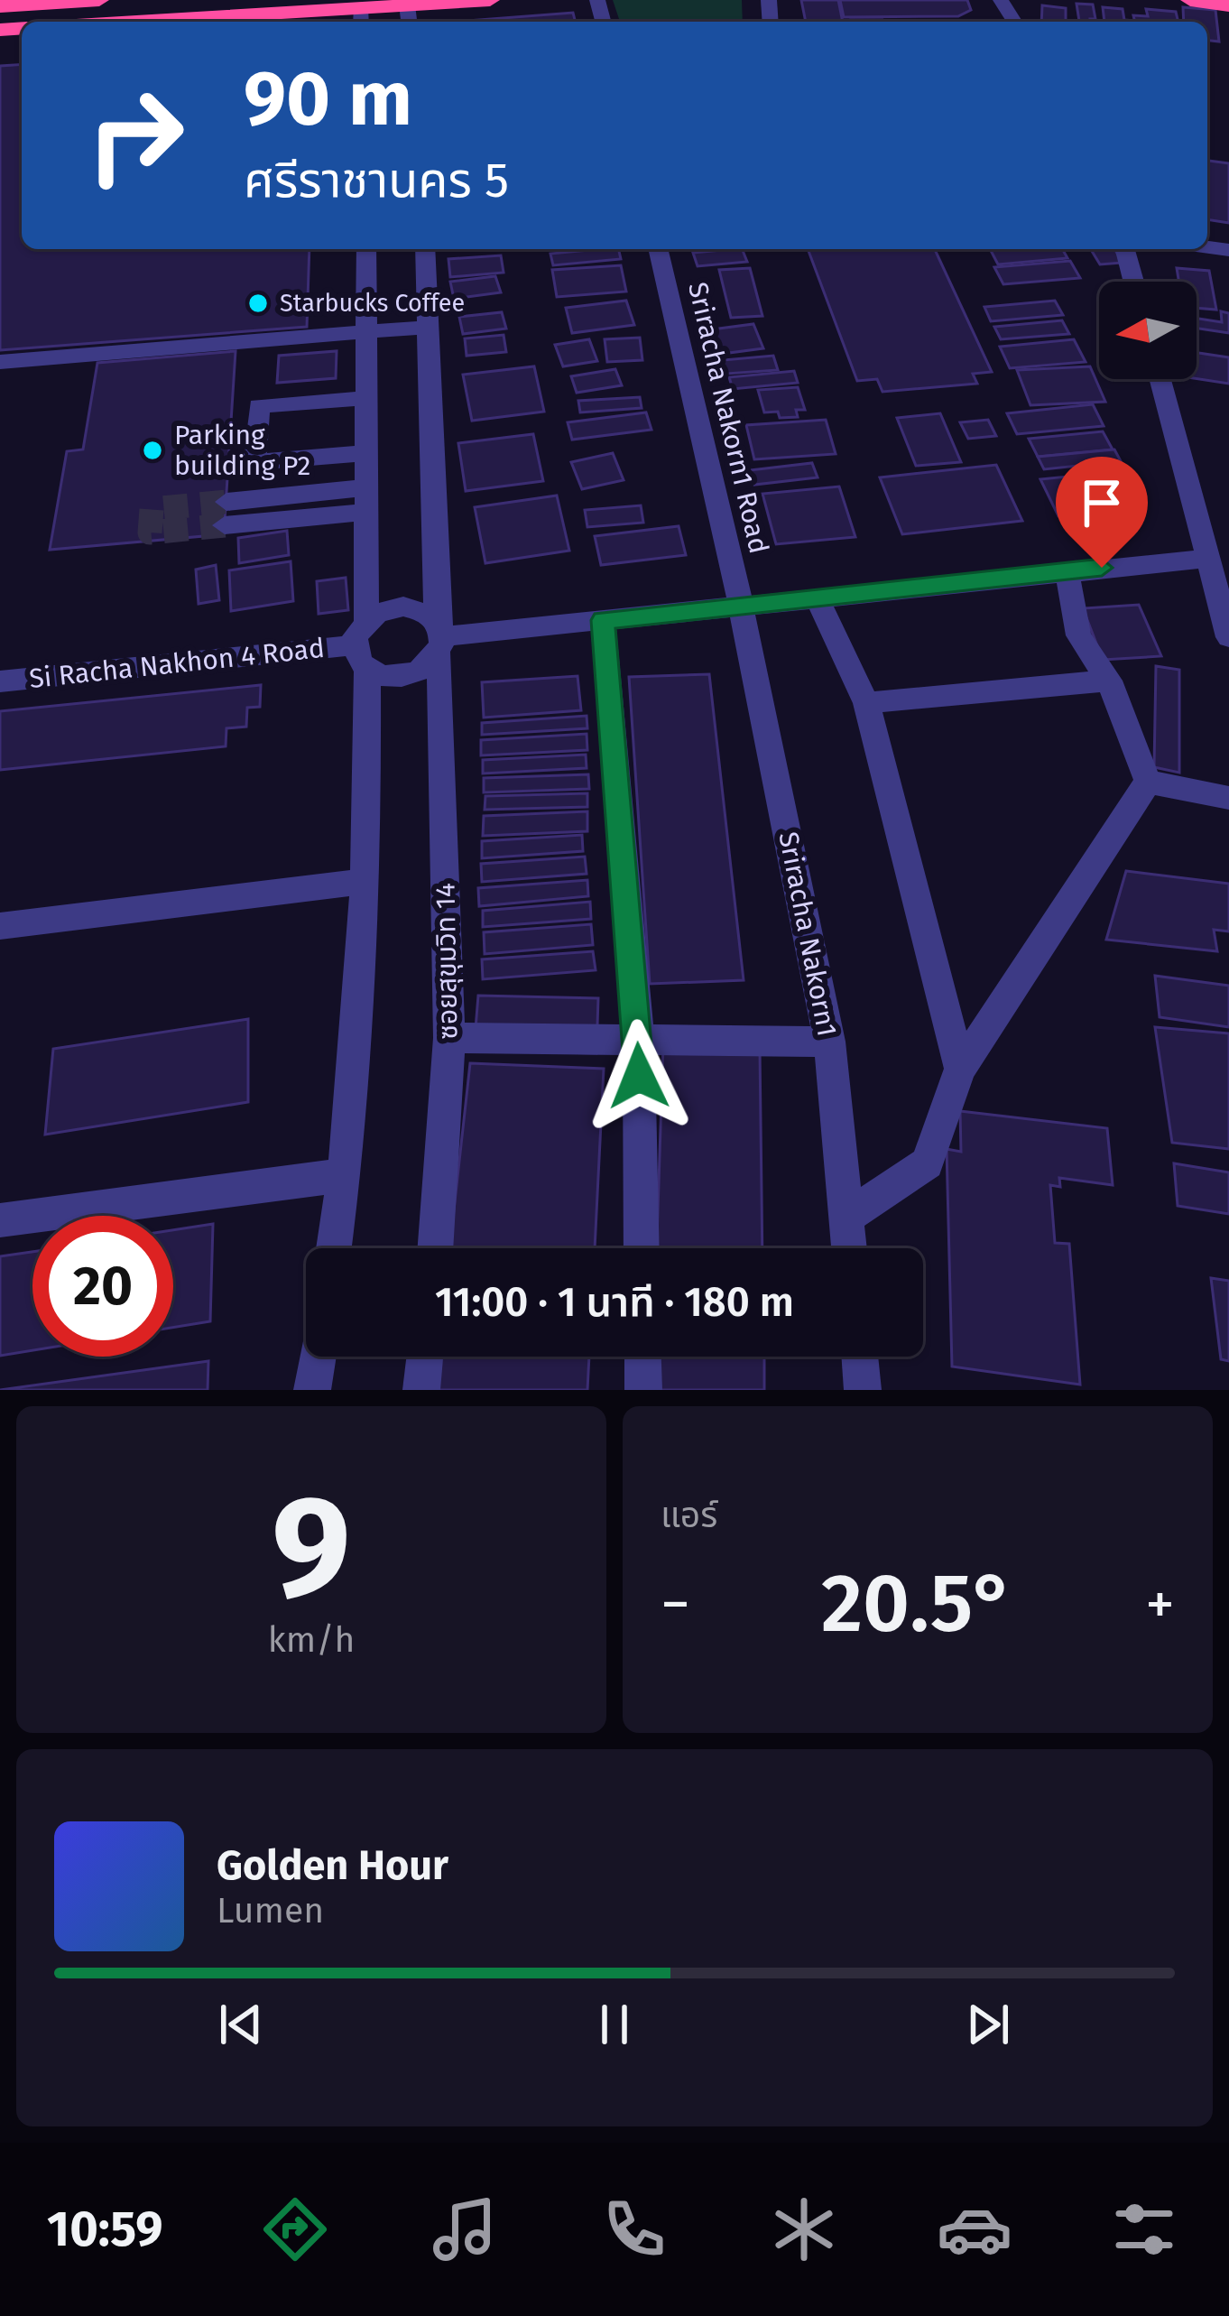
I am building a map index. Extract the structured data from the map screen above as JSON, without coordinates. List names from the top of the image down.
{
  "streets": {
    "street": [
      "Sriracha Nakorn1 Road",
      "Si Racha Nakhon 4 Road",
      "Sriracha Nakorn1",
      "ซอยสุขุมวิท 14"
    ]
  },
  "crossings": [
    ["Sriracha Nakorn1 Road", "Sriracha Nakorn1"],
    ["Si Racha Nakhon 4 Road", "ซอยสุขุมวิท 14"]
  ],
  "places": ["Starbucks Coffee", "Parking building P2"],
  "north": "left",
  "page": {
    "turn": ["90 m", "ศรีราชานคร 5"],
    "limit": "20",
    "trip": "11:00 · 1 นาที · 180 m",
    "tile": [
      ["9", "km/h"],
      "แอร์"
    ],
    "heat": ["−", "20.5°", "+"],
    "song": ["Golden Hour", "Lumen"],
    "tabs": "10:59"
  }
}
